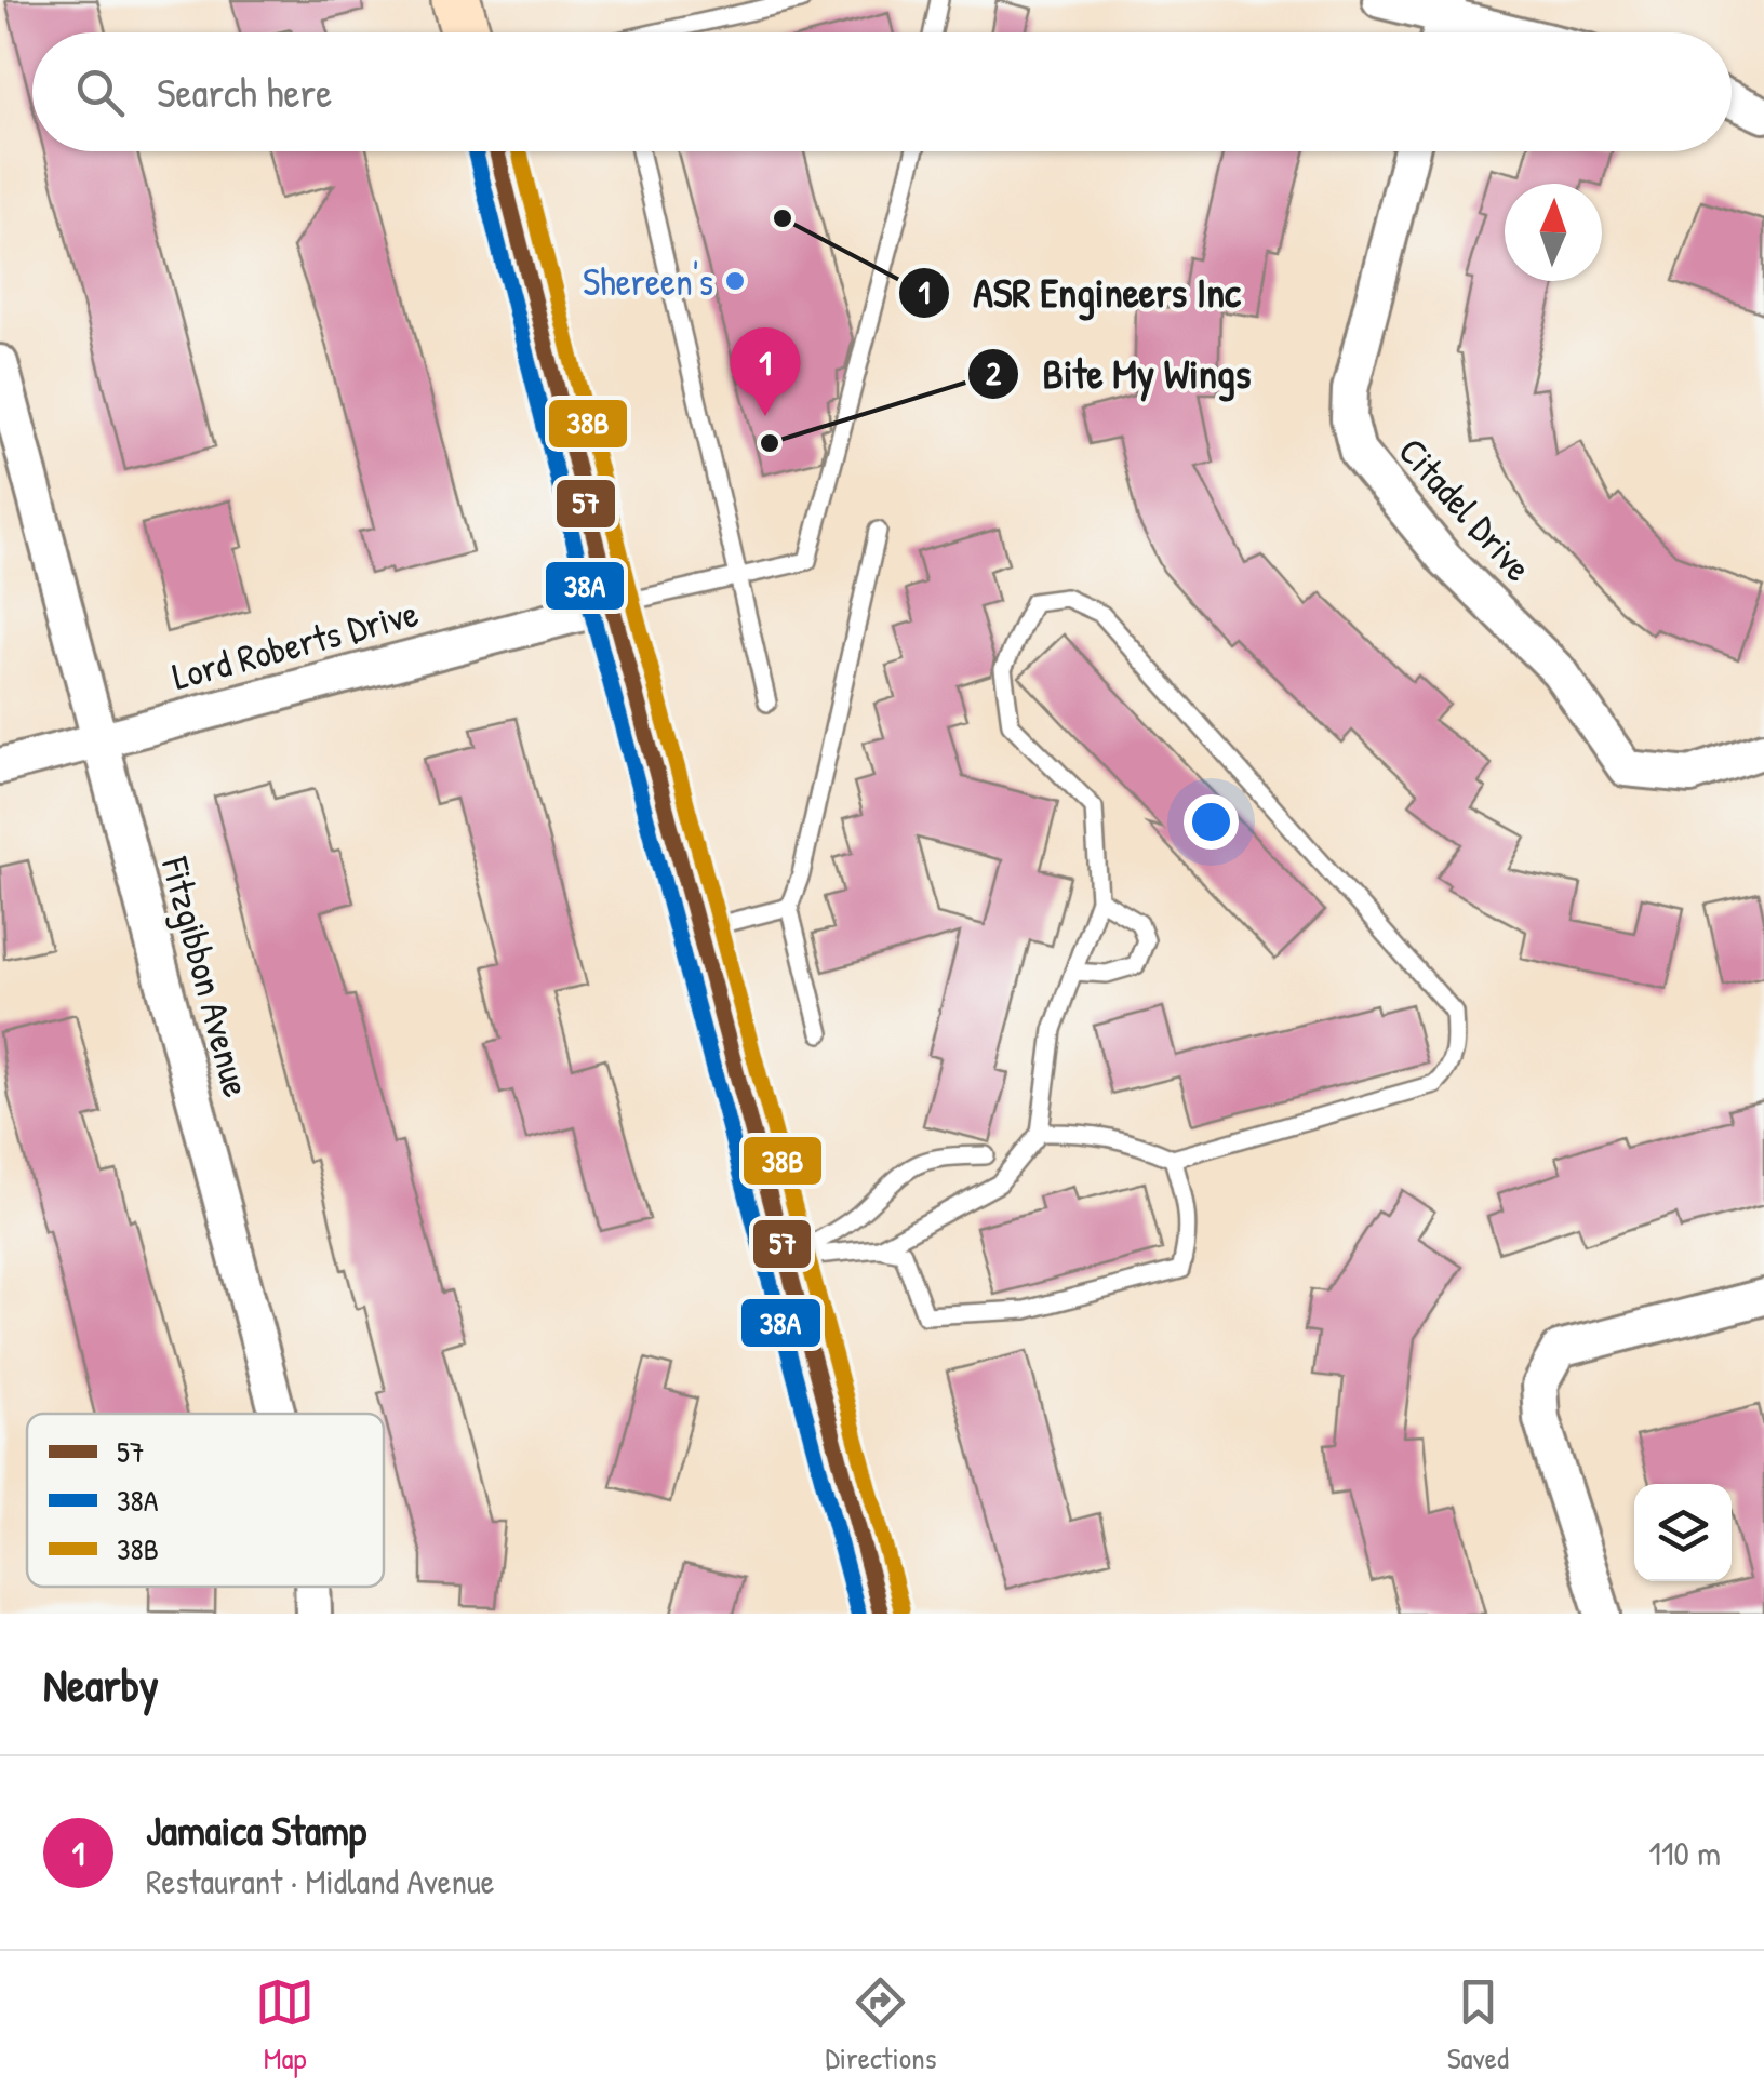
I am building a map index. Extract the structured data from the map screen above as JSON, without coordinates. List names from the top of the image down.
{
  "streets": {
    "street": ["Citadel Drive", "Lord Roberts Drive", "Fitzgibbon Avenue"]
  },
  "crossings": [
    ["Lord Roberts Drive", "Fitzgibbon Avenue"]
  ],
  "places": ["ASR Engineers Inc", "Shereen's", "Bite My Wings"],
  "lines": ["transit line 57", "transit line 38A", "transit line 38B"],
  "legend": ["57", "38A", "38B"],
  "north": "top",
  "page": {
    "search": "Search here",
    "pins": "1",
    "heading": "Nearby",
    "list": [
      {
        "mark": "1",
        "name": "Jamaica Stamp",
        "note": "Restaurant · Midland Avenue",
        "value": "110 m"
      }
    ],
    "nav": ["Map", "Directions", "Saved"]
  }
}
